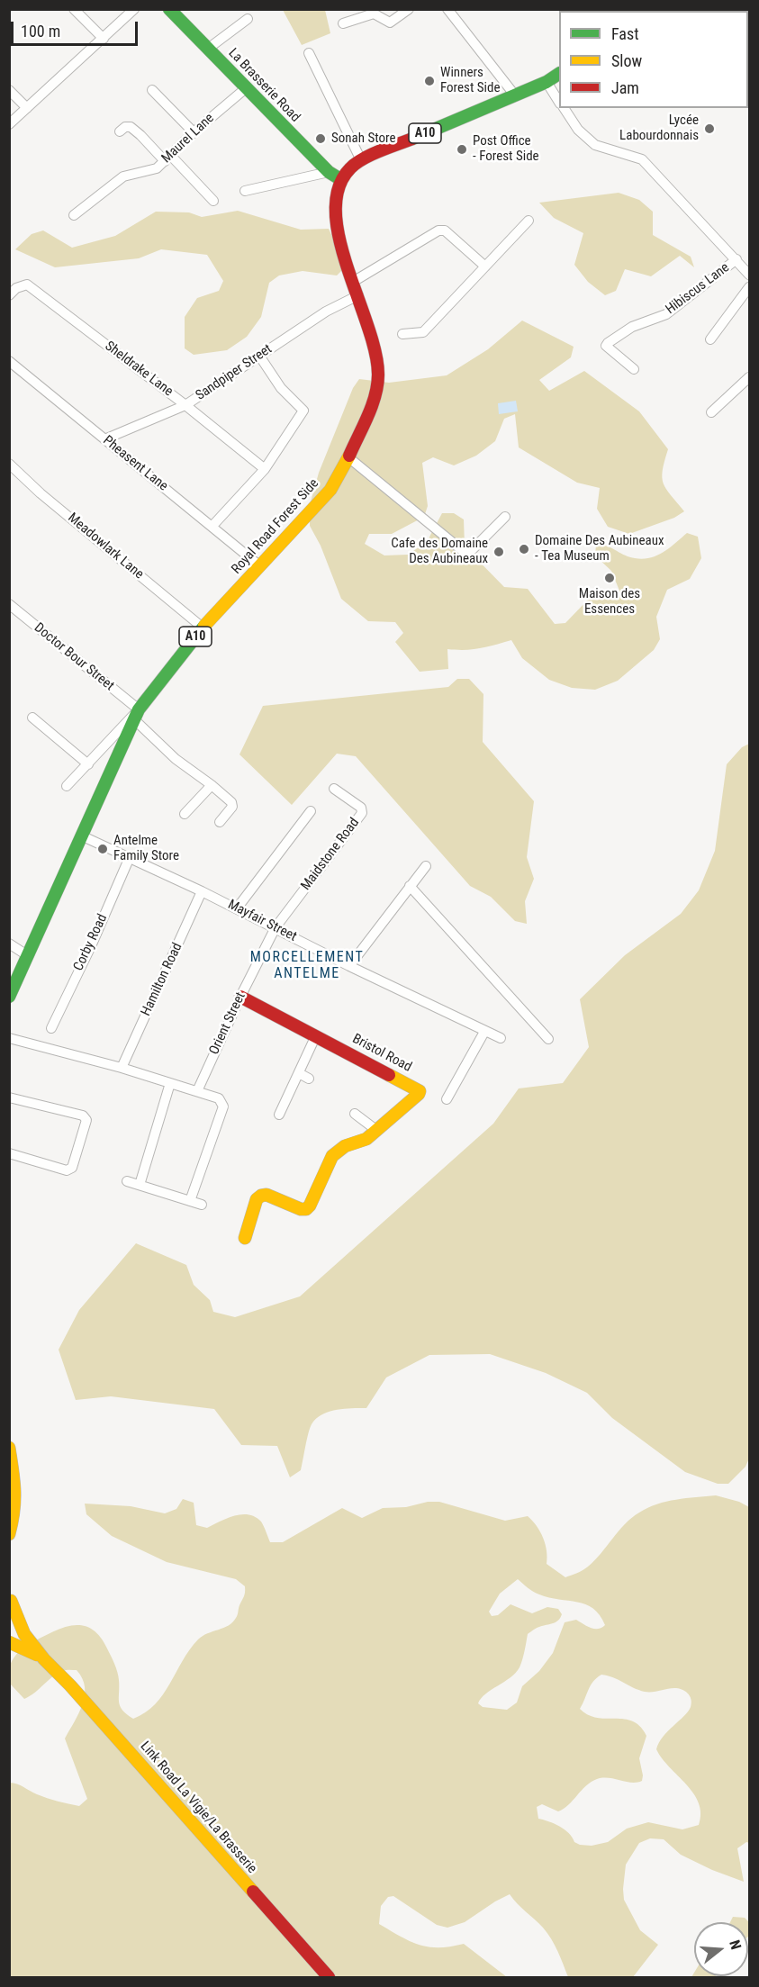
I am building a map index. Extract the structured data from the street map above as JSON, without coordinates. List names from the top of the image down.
{
  "streets": {
    "main road": [
      "La Brasserie Road",
      "A10",
      "Royal Road Forest Side",
      "Bristol Road",
      "Link Road La Vigie/La Brasserie"
    ],
    "street": [
      "Maurel Lane",
      "Hibiscus Lane",
      "Sheldrake Lane",
      "Sandpiper Street",
      "Pheasent Lane",
      "Meadowlark Lane",
      "Doctor Bour Street",
      "Maidstone Road",
      "Mayfair Street",
      "Corby Road",
      "Hamilton Road",
      "Orient Street"
    ]
  },
  "crossings": [
    ["La Brasserie Road", "Maurel Lane"],
    ["La Brasserie Road", "Royal Road Forest Side"],
    ["Sheldrake Lane", "Sandpiper Street"],
    ["Sandpiper Street", "Pheasent Lane"],
    ["Sandpiper Street", "Royal Road Forest Side"],
    ["Pheasent Lane", "Royal Road Forest Side"],
    ["Royal Road Forest Side", "Meadowlark Lane"],
    ["Royal Road Forest Side", "Doctor Bour Street"],
    ["Royal Road Forest Side", "Mayfair Street"],
    ["Maidstone Road", "Mayfair Street"],
    ["Maidstone Road", "Orient Street"],
    ["Mayfair Street", "Corby Road"],
    ["Mayfair Street", "Hamilton Road"],
    ["Mayfair Street", "Orient Street"],
    ["Orient Street", "Bristol Road"]
  ],
  "districts": ["MORCELLEMENT ANTELME"],
  "places": [
    "Winners Forest Side",
    "Lycée Labourdonnais",
    "Sonah Store",
    "Post Office - Forest Side",
    "Domaine Des Aubineaux - Tea Museum",
    "Cafe des Domaine Des Aubineaux",
    "Maison des Essences",
    "Antelme Family Store"
  ],
  "legend": ["Fast", "Slow", "Jam"],
  "scale_bar": "100 m",
  "north": "right"
}
